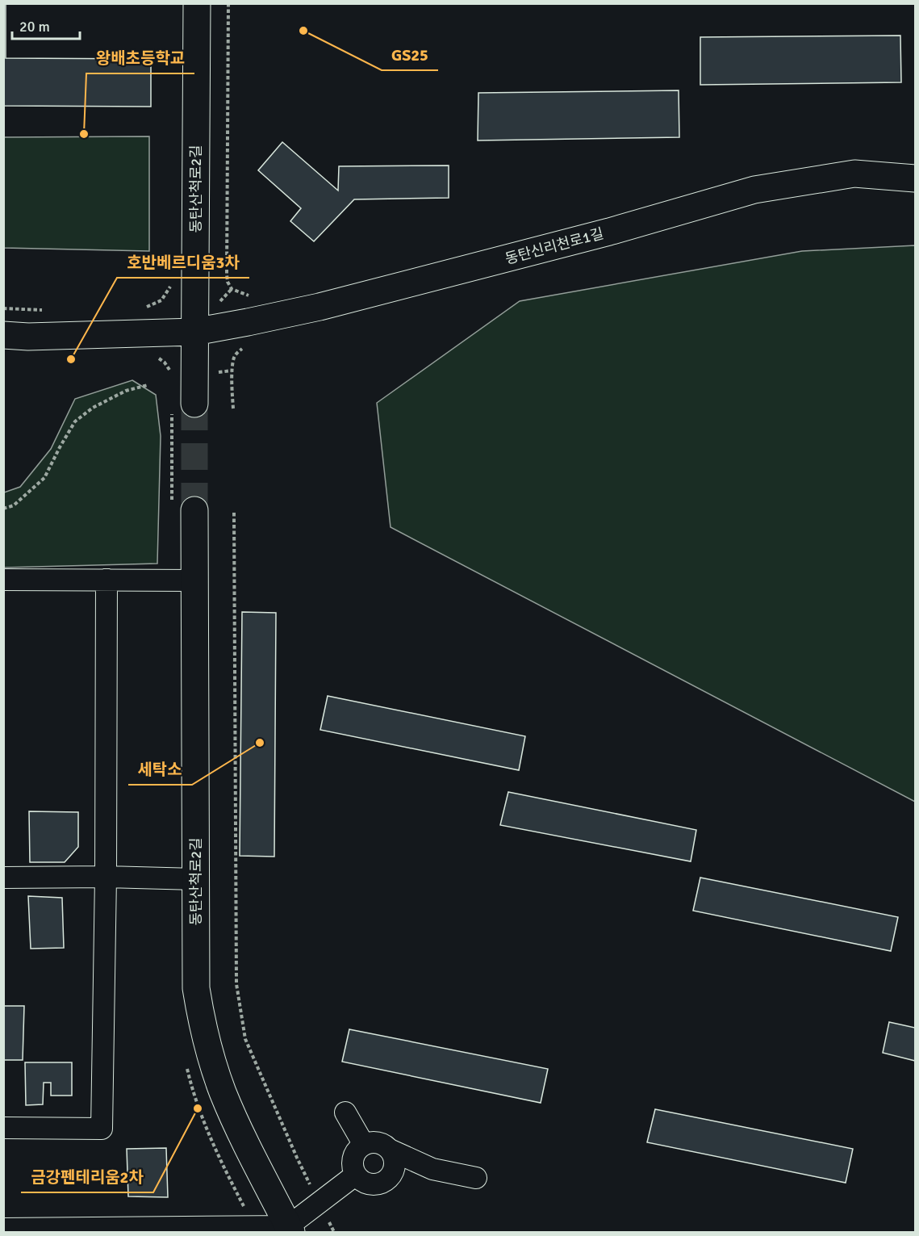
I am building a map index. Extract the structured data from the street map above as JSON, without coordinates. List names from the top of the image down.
{
  "streets": {
    "street": ["동탄산척로2길", "동탄신리천로1길"]
  },
  "crossings": [
    ["동탄산척로2길", "동탄신리천로1길"]
  ],
  "places": [
    "GS25",
    "왕배초등학교",
    "호반베르디움3차",
    "세탁소",
    "금강펜테리움2차"
  ],
  "scale_bar": "20 m"
}
